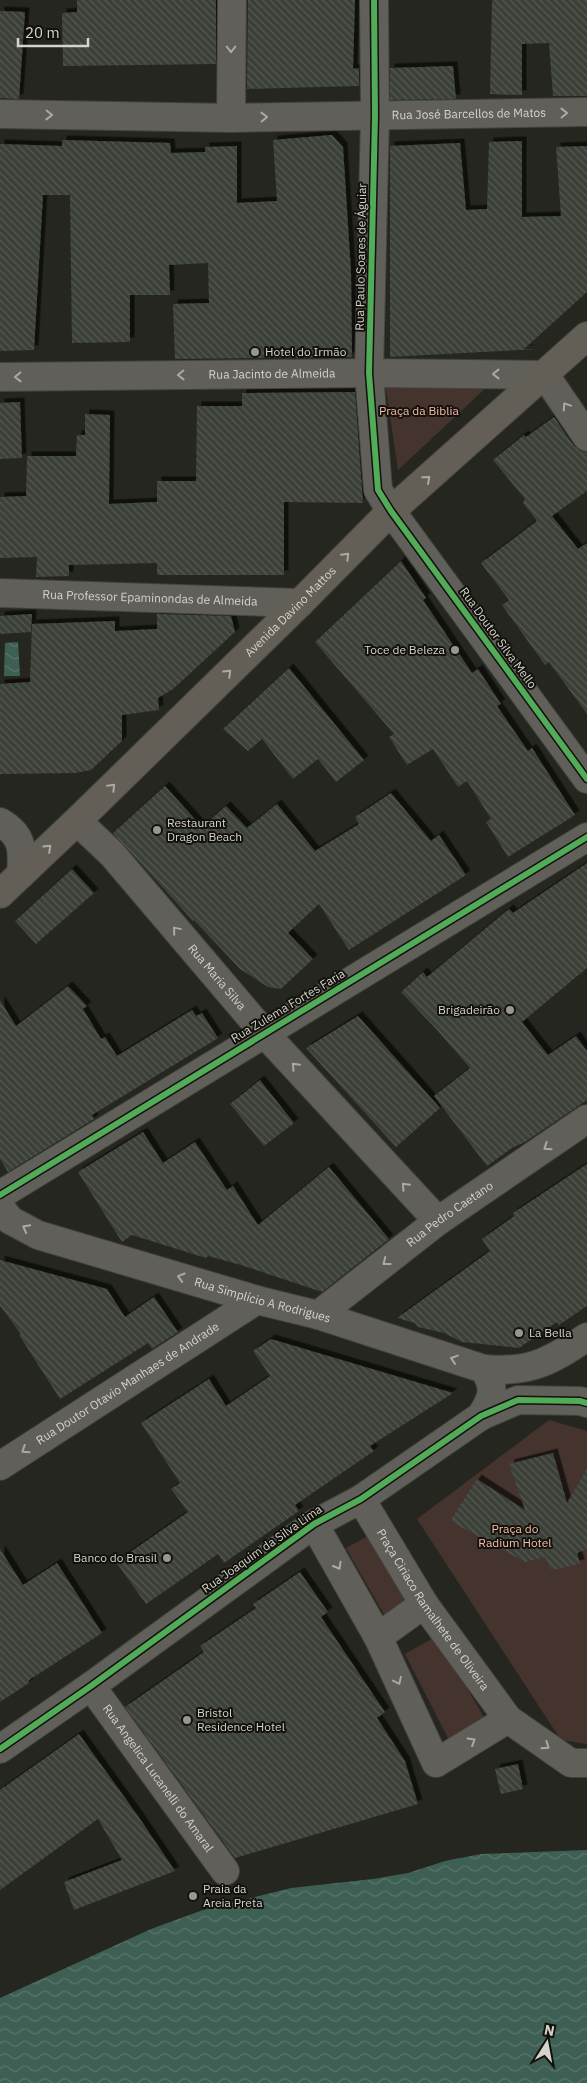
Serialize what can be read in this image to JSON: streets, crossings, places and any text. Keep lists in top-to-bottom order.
{
  "streets": {
    "main road": ["Avenida Davino Mattos"],
    "street": [
      "Rua José Barcellos de Matos",
      "Rua Paulo Soares de Águiar",
      "Rua Jacinto de Almeida",
      "Rua Professor Epaminondas de Almeida",
      "Rua Doutor Silva Mello",
      "Rua Maria Silva",
      "Rua Zulema Fortes Faria",
      "Rua Pedro Caetano",
      "Rua Simplício A Rodrigues",
      "Rua Doutor Otavio Manhaes de Andrade",
      "Rua Joaquim da Silva Lima",
      "Praça Ciriaco Ramalhete de Oliveira",
      "Rua Angelica Lucanelli do Amaral"
    ]
  },
  "crossings": [
    ["Rua José Barcellos de Matos", "Rua Paulo Soares de Águiar"],
    ["Rua Paulo Soares de Águiar", "Rua Jacinto de Almeida"],
    ["Rua Paulo Soares de Águiar", "Avenida Davino Mattos"],
    ["Rua Paulo Soares de Águiar", "Rua Doutor Silva Mello"],
    ["Rua Jacinto de Almeida", "Avenida Davino Mattos"],
    ["Rua Professor Epaminondas de Almeida", "Avenida Davino Mattos"],
    ["Avenida Davino Mattos", "Rua Doutor Silva Mello"],
    ["Avenida Davino Mattos", "Rua Maria Silva"],
    ["Rua Maria Silva", "Rua Zulema Fortes Faria"],
    ["Rua Maria Silva", "Rua Pedro Caetano"],
    ["Rua Pedro Caetano", "Rua Simplício A Rodrigues"],
    ["Rua Simplício A Rodrigues", "Rua Doutor Otavio Manhaes de Andrade"],
    ["Rua Joaquim da Silva Lima", "Praça Ciriaco Ramalhete de Oliveira"],
    ["Rua Joaquim da Silva Lima", "Rua Angelica Lucanelli do Amaral"]
  ],
  "one_way": [
    "Rua José Barcellos de Matos",
    "Rua Jacinto de Almeida",
    "Avenida Davino Mattos",
    "Rua Maria Silva",
    "Rua Pedro Caetano",
    "Rua Simplício A Rodrigues",
    "Rua Doutor Otavio Manhaes de Andrade"
  ],
  "parks": ["Praça da Biblia", "Praça do Radium Hotel"],
  "places": [
    "Hotel do Irmão",
    "Toce de Beleza",
    "Restaurant Dragon Beach",
    "Brigadeirão",
    "La Bella",
    "Banco do Brasil",
    "Bristol Residence Hotel",
    "Praia da Areia Preta"
  ],
  "scale_bar": "20 m",
  "north": "top"
}
